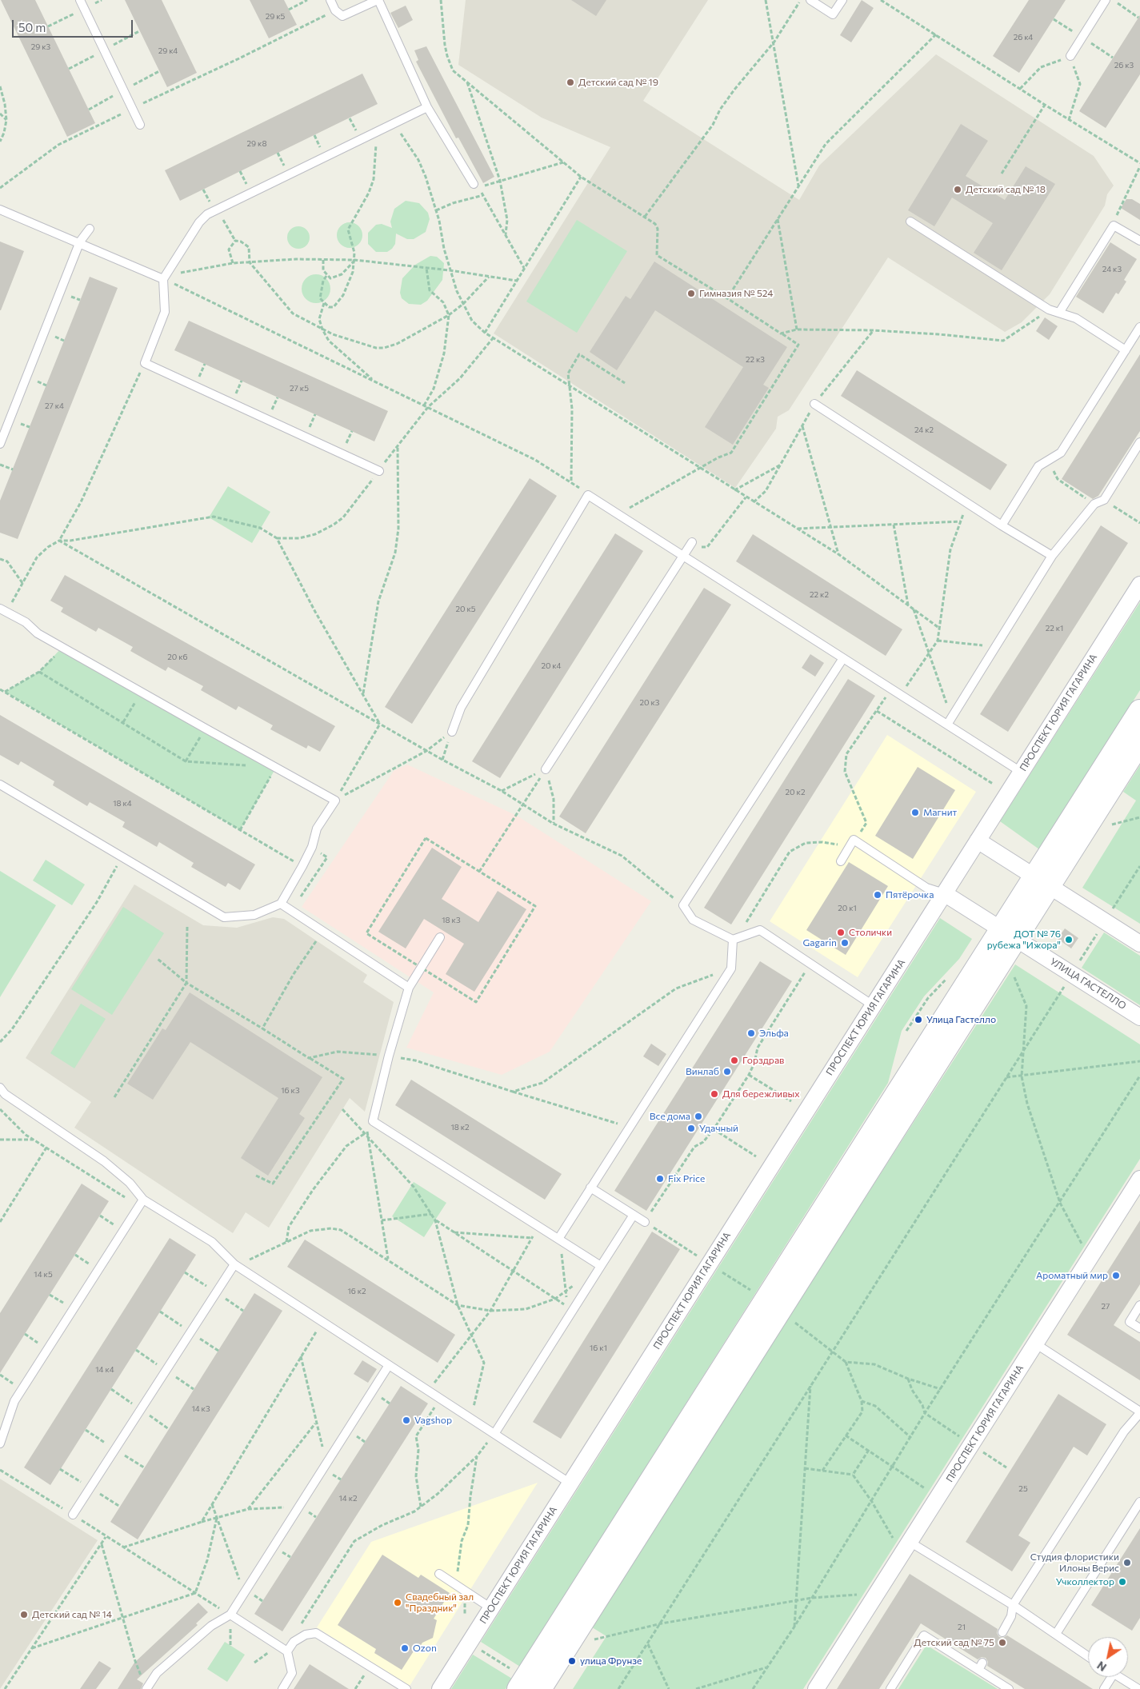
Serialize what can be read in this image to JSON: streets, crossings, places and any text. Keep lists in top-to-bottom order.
{
  "streets": {
    "street": ["ПРОСПЕКТ ЮРИЯ ГАГАРИНА", "УЛИЦА ГАСТЕЛЛО"]
  },
  "places": [
    "Детский сад № 19",
    "Детский сад № 18",
    "Гимназия № 524",
    "Магнит",
    "Пятёрочка",
    "Столички",
    "ДОТ № 76 рубежа \"Ижора\"",
    "Gagarin",
    "Улица Гастелло",
    "Эльфа",
    "Горздрав",
    "Винлаб",
    "Для бережливых",
    "Все дома",
    "Удачный",
    "Fix Price",
    "Ароматный мир",
    "Vagshop",
    "Студия флористики Илоны Верис",
    "Учколлектор",
    "Свадебный зал \"Праздник\"",
    "Детский сад № 14",
    "Детский сад № 75",
    "Ozon",
    "улица Фрунзе"
  ],
  "house_numbers": [
    "29 к5",
    "26 к4",
    "29 к3",
    "29 к4",
    "26 к3",
    "29 к8",
    "24 к3",
    "22 к3",
    "27 к5",
    "27 к4",
    "24 к2",
    "22 к2",
    "20 к5",
    "22 к1",
    "20 к6",
    "20 к4",
    "20 к3",
    "20 к2",
    "18 к4",
    "20 к1",
    "18 к3",
    "16 к3",
    "18 к2",
    "14 к5",
    "16 к2",
    "27",
    "16 к1",
    "14 к4",
    "14 к3",
    "25",
    "14 к2",
    "21"
  ],
  "scale_bar": "50 m",
  "north": "bottom left"
}
